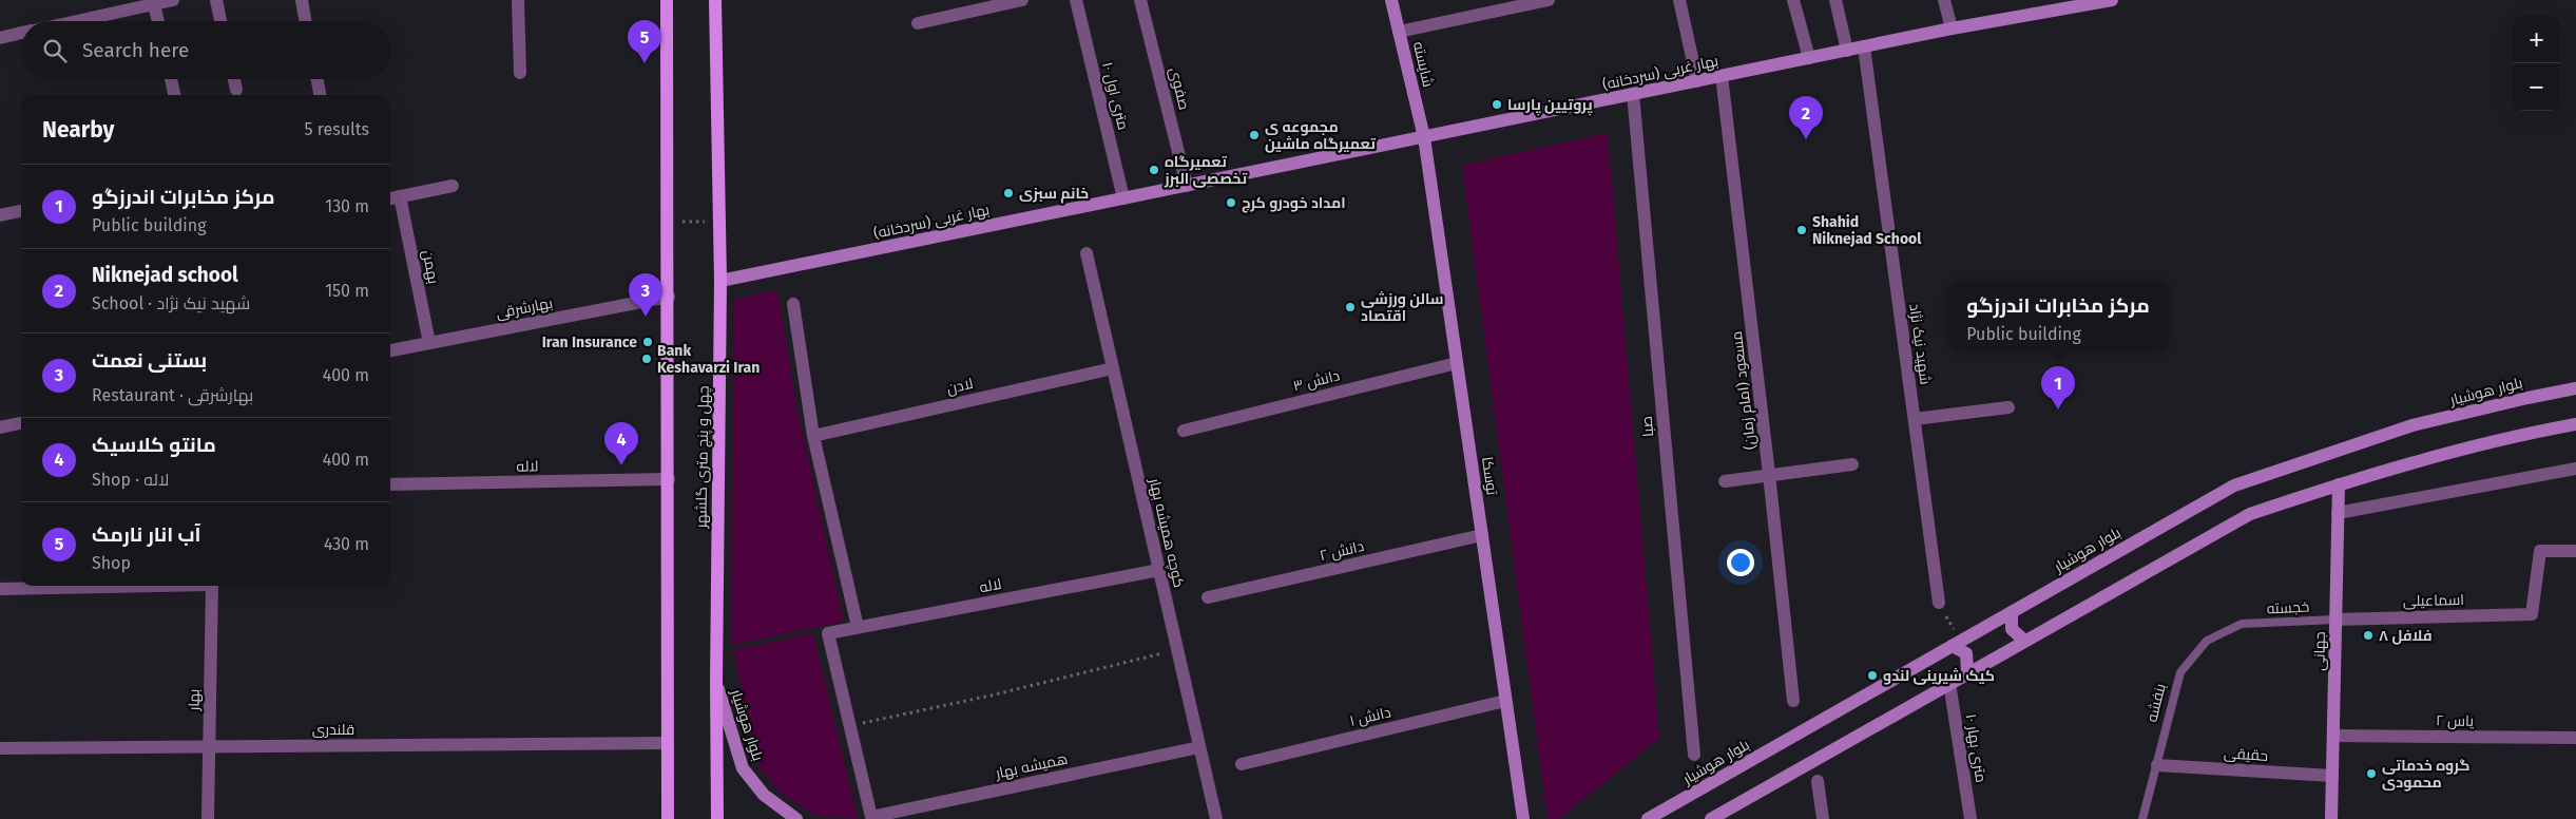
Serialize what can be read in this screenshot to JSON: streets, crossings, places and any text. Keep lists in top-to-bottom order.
{
  "streets": {
    "main road": ["چهل و پنج متری گلشهر"],
    "street": [
      "شایسته",
      "بهار غربی (سردخانه)",
      "صفوی",
      "۱۰ متری اول",
      "بهمن",
      "بهارشرقی",
      "شهید نیک نژاد",
      "دانش ۳",
      "لادن",
      "مسعود (امام زمان)",
      "بلوار هوشیار",
      "صبا",
      "لاله",
      "توسکا",
      "کوچه همیشه بهار",
      "دانش ۲",
      "اسماعیلی",
      "جهانی",
      "بهار",
      "دانش ۱",
      "یاس ۲",
      "قلندری",
      "۱۰ متری بهار",
      "حقیقی",
      "همیشه بهار"
    ],
    "lane": ["خجسته", "بنفشه"]
  },
  "crossings": [
    ["شایسته", "بهار غربی (سردخانه)"],
    ["شایسته", "توسکا"],
    ["بهار غربی (سردخانه)", "صفوی"],
    ["بهار غربی (سردخانه)", "۱۰ متری اول"],
    ["بهار غربی (سردخانه)", "شهید نیک نژاد"],
    ["بهار غربی (سردخانه)", "مسعود (امام زمان)"],
    ["بهار غربی (سردخانه)", "صبا"],
    ["بهار غربی (سردخانه)", "چهل و پنج متری گلشهر"],
    ["بهار غربی (سردخانه)", "توسکا"],
    ["بهمن", "بهارشرقی"],
    ["دانش ۳", "توسکا"],
    ["لادن", "کوچه همیشه بهار"],
    ["بلوار هوشیار", "چهل و پنج متری گلشهر"],
    ["لاله", "کوچه همیشه بهار"],
    ["لاله", "همیشه بهار"],
    ["توسکا", "دانش ۲"],
    ["توسکا", "دانش ۱"],
    ["کوچه همیشه بهار", "همیشه بهار"],
    ["اسماعیلی", "خجسته"],
    ["اسماعیلی", "جهانی"],
    ["خجسته", "جهانی"],
    ["خجسته", "بنفشه"],
    ["جهانی", "یاس ۲"],
    ["جهانی", "حقیقی"],
    ["بهار", "قلندری"],
    ["بنفشه", "حقیقی"]
  ],
  "places": [
    "پروتیین پارسا",
    "مجموعه ی تعمیرگاه ماشین",
    "تعمیرگاه تخصصی البرز",
    "خانم سبزی",
    "امداد خودرو کرج",
    "Shahid Niknejad School",
    "سالن ورزشی اقتصاد",
    "Iran Insurance",
    "Bank Keshavarzi Iran",
    "فلافل ۸",
    "کیک شیرینی لندو",
    "گروه خدماتی محمودی"
  ],
  "page": {
    "map_buttons": ["+", "−"],
    "pins": [
      "5",
      "2",
      "3",
      "1",
      "4"
    ],
    "search": "Search here",
    "heading": ["Nearby", "5 results"],
    "list": [
      {
        "mark": "1",
        "name": "مرکز مخابرات اندرزگو",
        "note": "Public building",
        "value": "130 m"
      },
      {
        "mark": "2",
        "name": "Niknejad school",
        "note": "School · شهید نیک نژاد",
        "value": "150 m"
      },
      {
        "mark": "3",
        "name": "بستنی نعمت",
        "note": "Restaurant · بهارشرقی",
        "value": "400 m"
      },
      {
        "mark": "4",
        "name": "مانتو کلاسیک",
        "note": "Shop · لاله",
        "value": "400 m"
      },
      {
        "mark": "5",
        "name": "آب انار نارمک",
        "note": "Shop",
        "value": "430 m"
      }
    ],
    "popup": ["مرکز مخابرات اندرزگو", "Public building"]
  }
}
